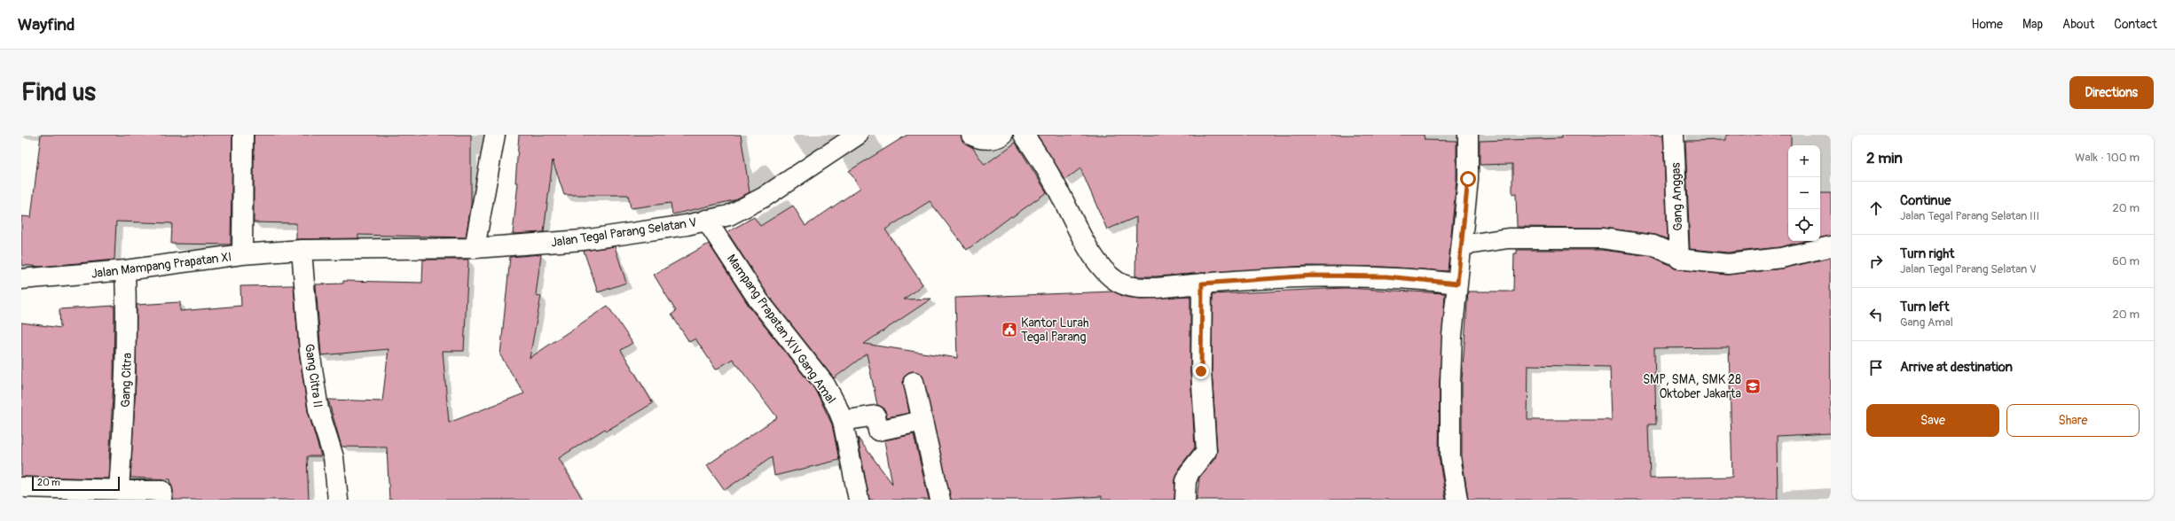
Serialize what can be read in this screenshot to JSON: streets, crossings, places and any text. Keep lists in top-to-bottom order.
{
  "streets": {
    "street": [
      "Gang Anggas",
      "Jalan Tegal Parang Selatan V",
      "Jalan Mampang Prapatan XI",
      "Mampang Prapatan XIV Gang Amal",
      "Gang Citra II",
      "Gang Citra"
    ]
  },
  "crossings": [
    ["Jalan Tegal Parang Selatan V", "Jalan Mampang Prapatan XI"],
    ["Jalan Tegal Parang Selatan V", "Mampang Prapatan XIV Gang Amal"],
    ["Jalan Tegal Parang Selatan V", "Gang Citra II"],
    ["Jalan Mampang Prapatan XI", "Gang Citra II"],
    ["Jalan Mampang Prapatan XI", "Gang Citra"]
  ],
  "places": {
    "public building": ["Kantor Lurah Tegal Parang"],
    "school or university": ["SMP, SMA, SMK 28 Oktober Jakarta"]
  },
  "scale_bar": "20 m",
  "page": {
    "header": "Wayfind",
    "nav": [
      "Home",
      "Map",
      "About",
      "Contact"
    ],
    "buttons": [
      "Directions",
      ["Save", "Share"]
    ],
    "title": "Find us",
    "heading": ["2 min", "Walk · 100 m"],
    "map_buttons": ["+", "−"],
    "list": [
      ["Continue", "Jalan Tegal Parang Selatan III", "20 m"],
      ["Turn right", "Jalan Tegal Parang Selatan V", "60 m"],
      ["Turn left", "Gang Amal", "20 m"],
      "Arrive at destination"
    ],
    "scale": "20 m"
  }
}
